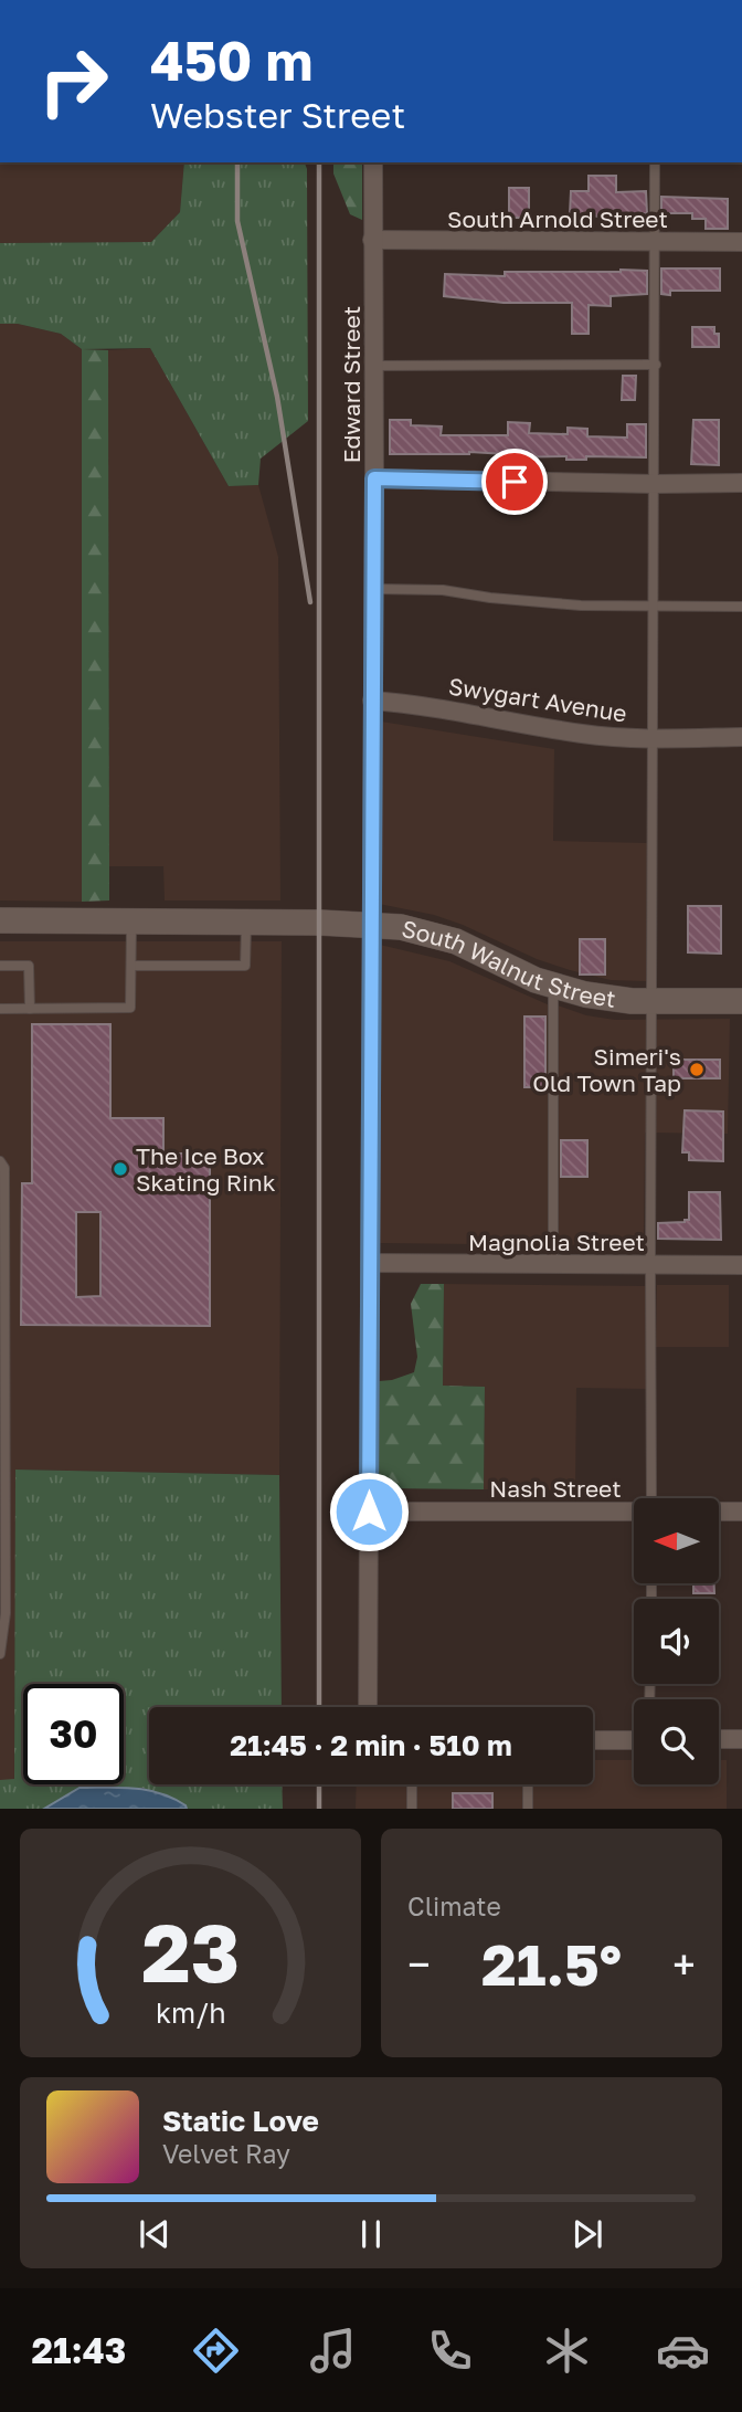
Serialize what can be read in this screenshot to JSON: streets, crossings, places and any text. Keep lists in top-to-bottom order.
{
  "streets": {
    "street": [
      "South Arnold Street",
      "Edward Street",
      "Swygart Avenue",
      "South Walnut Street",
      "Magnolia Street",
      "Nash Street"
    ]
  },
  "crossings": [
    ["South Arnold Street", "Edward Street"],
    ["Edward Street", "Swygart Avenue"],
    ["Edward Street", "South Walnut Street"],
    ["Edward Street", "Magnolia Street"],
    ["Edward Street", "Nash Street"]
  ],
  "places": ["Simeri's Old Town Tap", "The Ice Box Skating Rink"],
  "north": "left",
  "page": {
    "turn": ["450 m", "Webster Street"],
    "limit": "30",
    "trip": "21:45 · 2 min · 510 m",
    "tile": "Climate",
    "heat": ["−", "21.5°", "+"],
    "song": ["Static Love", "Velvet Ray"],
    "tabs": "21:43",
    "gauge": ["23", "km/h"]
  }
}
